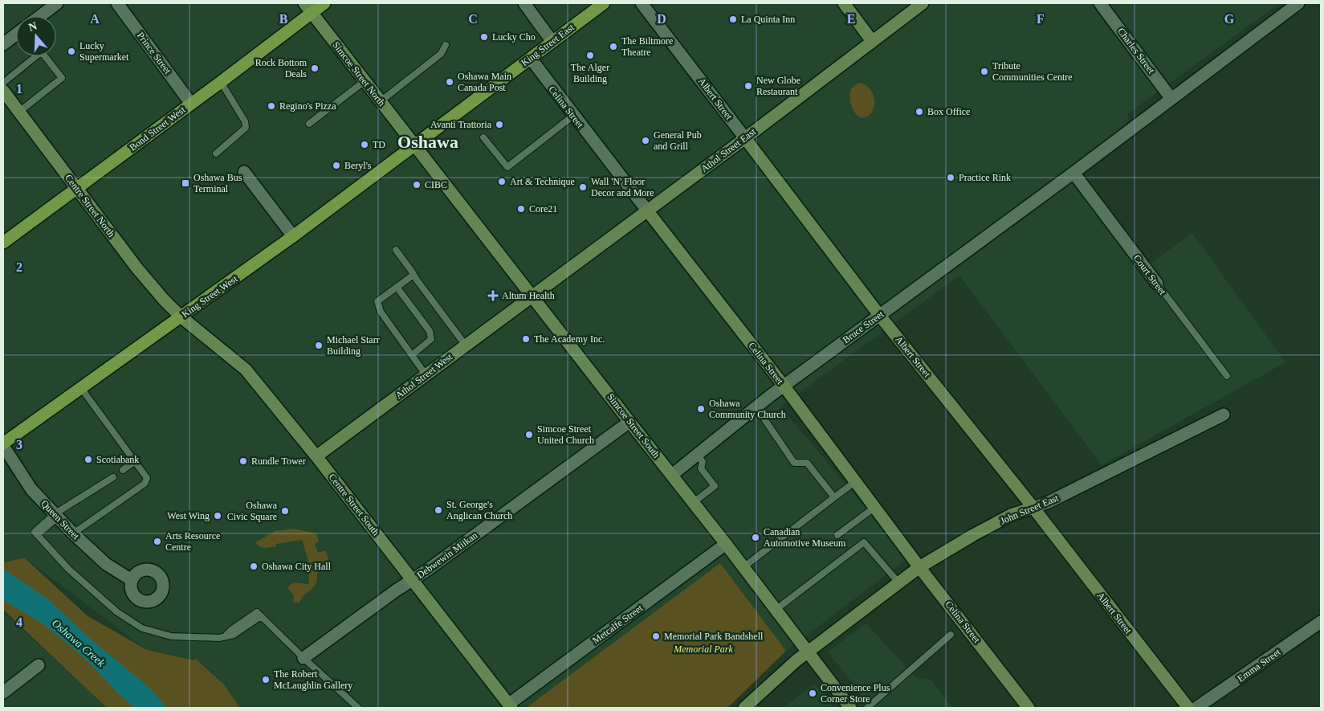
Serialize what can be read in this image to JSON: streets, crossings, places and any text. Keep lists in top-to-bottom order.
{
  "streets": {
    "main road": [
      "King Street East",
      "Simcoe Street North",
      "Albert Street",
      "Celina Street",
      "Bond Street West",
      "Athol Street East",
      "Centre Street North",
      "King Street West",
      "Athol Street West",
      "Simcoe Street South",
      "Centre Street South",
      "John Street East"
    ],
    "street": [
      "Charles Street",
      "Prince Street",
      "Court Street",
      "Bruce Street",
      "Queen Street",
      "Debwewin Miikan",
      "Metcalfe Street",
      "Emma Street"
    ]
  },
  "crossings": [
    ["King Street East", "Simcoe Street North"],
    ["King Street East", "Celina Street"],
    ["King Street East", "King Street West"],
    ["King Street East", "Simcoe Street South"],
    ["Charles Street", "Bruce Street"],
    ["Prince Street", "Bond Street West"],
    ["Simcoe Street North", "Bond Street West"],
    ["Simcoe Street North", "King Street West"],
    ["Simcoe Street North", "Simcoe Street South"],
    ["Albert Street", "Athol Street East"],
    ["Albert Street", "Bruce Street"],
    ["Albert Street", "John Street East"],
    ["Celina Street", "Athol Street East"],
    ["Celina Street", "Bruce Street"],
    ["Celina Street", "John Street East"],
    ["Bond Street West", "Centre Street North"],
    ["Athol Street East", "Athol Street West"],
    ["Athol Street East", "Simcoe Street South"],
    ["Centre Street North", "King Street West"],
    ["Centre Street North", "Centre Street South"],
    ["Court Street", "Bruce Street"],
    ["King Street West", "Simcoe Street South"],
    ["King Street West", "Centre Street South"],
    ["King Street West", "Queen Street"],
    ["Bruce Street", "Simcoe Street South"],
    ["Athol Street West", "Simcoe Street South"],
    ["Athol Street West", "Centre Street South"],
    ["Simcoe Street South", "John Street East"],
    ["Simcoe Street South", "Debwewin Miikan"],
    ["Simcoe Street South", "Metcalfe Street"],
    ["Centre Street South", "Debwewin Miikan"],
    ["Centre Street South", "Metcalfe Street"]
  ],
  "districts": ["Oshawa"],
  "water": ["Oshawa Creek"],
  "parks": ["Memorial Park"],
  "places": {
    "other": [
      "La Quinta Inn",
      "Lucky Cho",
      "The Biltmore Theatre",
      "Lucky Supermarket",
      "The Alger Building",
      "Rock Bottom Deals",
      "Tribute Communities Centre",
      "Oshawa Main Canada Post",
      "New Globe Restaurant",
      "Regino's Pizza",
      "Box Office",
      "Avanti Trattoria",
      "General Pub and Grill",
      "TD",
      "Beryl's",
      "Practice Rink",
      "Art & Technique",
      "CIBC",
      "Wall 'N' Floor Decor and More",
      "Core21",
      "The Academy Inc.",
      "Michael Starr Building",
      "Oshawa Community Church",
      "Simcoe Street United Church",
      "Scotiabank",
      "Rundle Tower",
      "St. George's Anglican Church",
      "Oshawa Civic Square",
      "West Wing",
      "Canadian Automotive Museum",
      "Arts Resource Centre",
      "Oshawa City Hall",
      "Memorial Park Bandshell",
      "The Robert McLaughlin Gallery",
      "Convenience Plus Corner Store"
    ],
    "transit": ["Oshawa Bus Terminal"],
    "health": ["Altum Health"]
  },
  "north": "top",
  "grid": {
    "columns": [
      "A",
      "B",
      "C",
      "D",
      "E",
      "F",
      "G"
    ],
    "rows": [
      "1",
      "2",
      "3",
      "4"
    ]
  }
}
